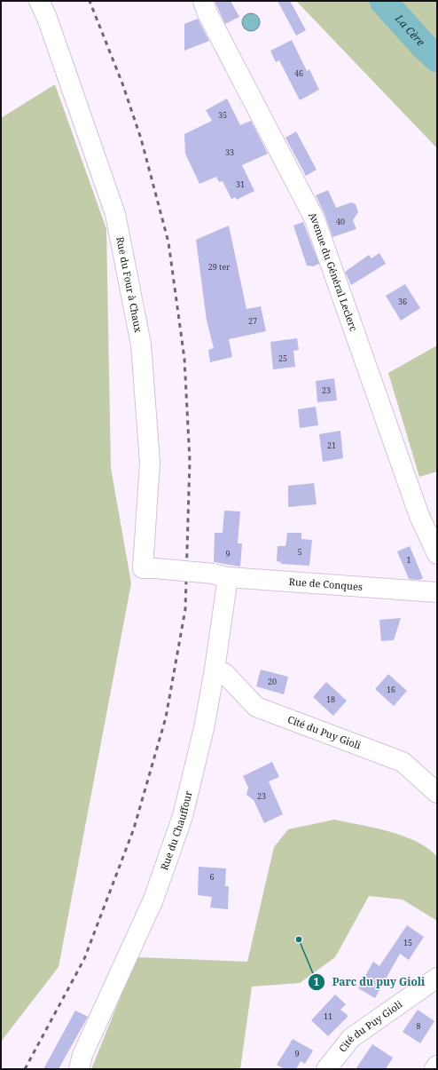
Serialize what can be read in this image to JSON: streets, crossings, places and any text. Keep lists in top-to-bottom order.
{
  "streets": {
    "street": [
      "Avenue du Général Leclerc",
      "Rue du Four à Chaux",
      "Rue de Conques",
      "Cité du Puy Gioli",
      "Rue du Chauffour"
    ]
  },
  "crossings": [
    ["Rue du Four à Chaux", "Rue de Conques"],
    ["Rue de Conques", "Rue du Chauffour"],
    ["Cité du Puy Gioli", "Rue du Chauffour"]
  ],
  "water": ["La Cère"],
  "places": ["Parc du puy Gioli"],
  "house_numbers": [
    "46",
    "35",
    "33",
    "31",
    "40",
    "29 ter",
    "36",
    "27",
    "25",
    "23",
    "21",
    "5",
    "9",
    "1",
    "20",
    "16",
    "18",
    "23",
    "6",
    "15",
    "11",
    "8",
    "9"
  ]
}
